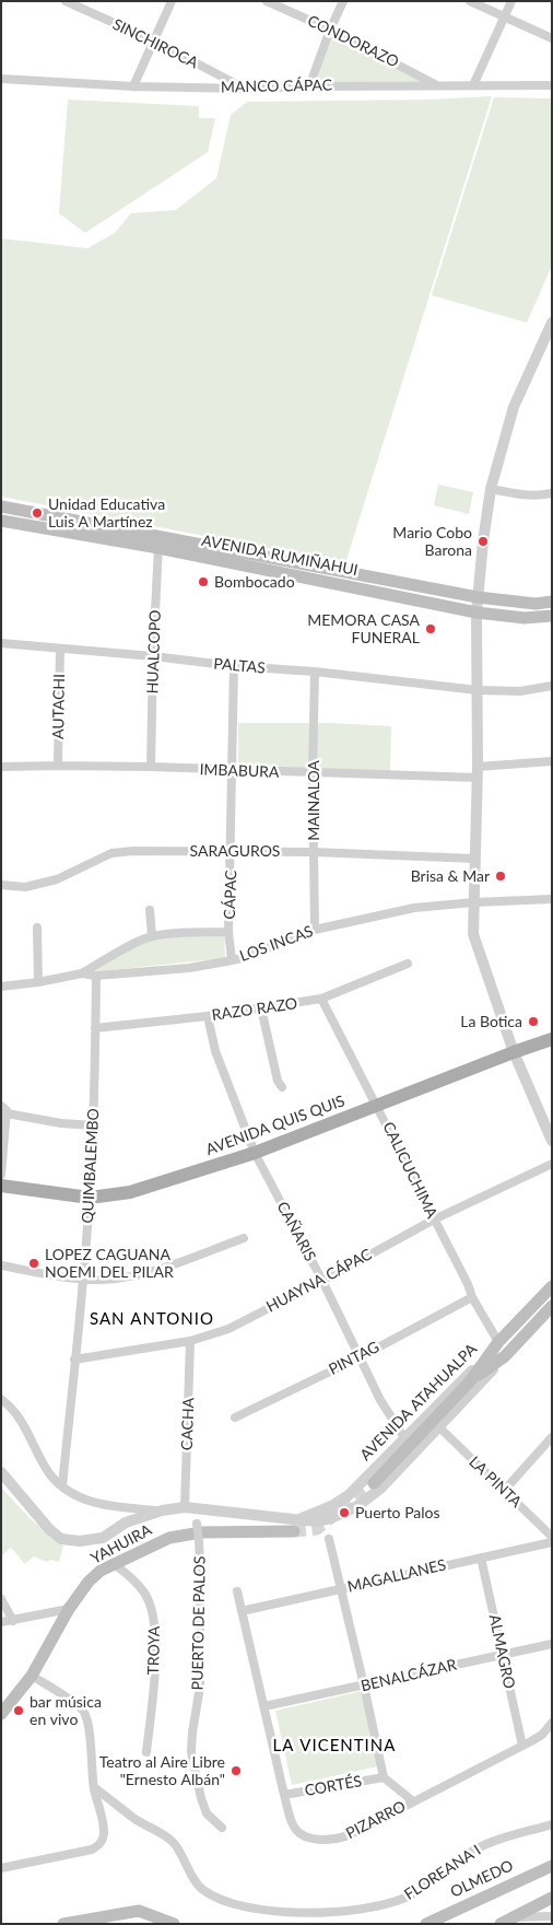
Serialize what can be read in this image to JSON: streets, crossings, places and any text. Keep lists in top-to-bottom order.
{
  "streets": {
    "main road": [
      "AVENIDA RUMIÑAHUI",
      "AVENIDA QUIS QUIS",
      "AVENIDA ATAHUALPA",
      "YAHUIRA",
      "OLMEDO"
    ],
    "street": [
      "CONDORAZO",
      "SINCHIROCA",
      "MANCO CÁPAC",
      "HUALCOPO",
      "PALTAS",
      "AUTACHI",
      "IMBABURA",
      "MAINALOA",
      "SARAGUROS",
      "CÁPAC",
      "LOS INCAS",
      "RAZO RAZO",
      "QUIMBALEMBO",
      "CALICUCHIMA",
      "CAÑARIS",
      "HUAYNA CÁPAC",
      "PINTAG",
      "CACHA",
      "LA PINTA",
      "MAGALLANES",
      "PUERTO DE PALOS",
      "TROYA",
      "ALMAGRO",
      "BENALCÁZAR",
      "CORTÉS",
      "PIZARRO",
      "FLOREANA I"
    ]
  },
  "crossings": [
    ["CONDORAZO", "MANCO CÁPAC"],
    ["SINCHIROCA", "MANCO CÁPAC"],
    ["AVENIDA RUMIÑAHUI", "HUALCOPO"],
    ["HUALCOPO", "PALTAS"],
    ["HUALCOPO", "IMBABURA"],
    ["PALTAS", "AUTACHI"],
    ["PALTAS", "MAINALOA"],
    ["PALTAS", "CÁPAC"],
    ["AUTACHI", "IMBABURA"],
    ["IMBABURA", "MAINALOA"],
    ["IMBABURA", "CÁPAC"],
    ["MAINALOA", "SARAGUROS"],
    ["MAINALOA", "LOS INCAS"],
    ["SARAGUROS", "CÁPAC"],
    ["CÁPAC", "LOS INCAS"],
    ["LOS INCAS", "QUIMBALEMBO"],
    ["RAZO RAZO", "QUIMBALEMBO"],
    ["RAZO RAZO", "CALICUCHIMA"],
    ["RAZO RAZO", "CAÑARIS"],
    ["AVENIDA QUIS QUIS", "QUIMBALEMBO"],
    ["AVENIDA QUIS QUIS", "CALICUCHIMA"],
    ["AVENIDA QUIS QUIS", "CAÑARIS"],
    ["QUIMBALEMBO", "HUAYNA CÁPAC"],
    ["CALICUCHIMA", "HUAYNA CÁPAC"],
    ["CALICUCHIMA", "PINTAG"],
    ["CALICUCHIMA", "AVENIDA ATAHUALPA"],
    ["CAÑARIS", "HUAYNA CÁPAC"],
    ["CAÑARIS", "PINTAG"],
    ["CAÑARIS", "AVENIDA ATAHUALPA"],
    ["HUAYNA CÁPAC", "CACHA"],
    ["AVENIDA ATAHUALPA", "CACHA"],
    ["AVENIDA ATAHUALPA", "LA PINTA"],
    ["AVENIDA ATAHUALPA", "YAHUIRA"],
    ["AVENIDA ATAHUALPA", "PUERTO DE PALOS"],
    ["YAHUIRA", "TROYA"],
    ["MAGALLANES", "ALMAGRO"],
    ["MAGALLANES", "PIZARRO"],
    ["ALMAGRO", "BENALCÁZAR"],
    ["ALMAGRO", "PIZARRO"],
    ["BENALCÁZAR", "PIZARRO"],
    ["CORTÉS", "PIZARRO"]
  ],
  "districts": ["SAN ANTONIO", "LA VICENTINA"],
  "places": [
    "Unidad Educativa Luis A Martínez",
    "Mario Cobo Barona",
    "Bombocado",
    "MEMORA CASA FUNERAL",
    "Brisa & Mar",
    "La Botica",
    "LOPEZ CAGUANA NOEMI DEL PILAR",
    "Puerto Palos",
    "bar música en vivo",
    "Teatro al Aire Libre \"Ernesto Albán\""
  ]
}
